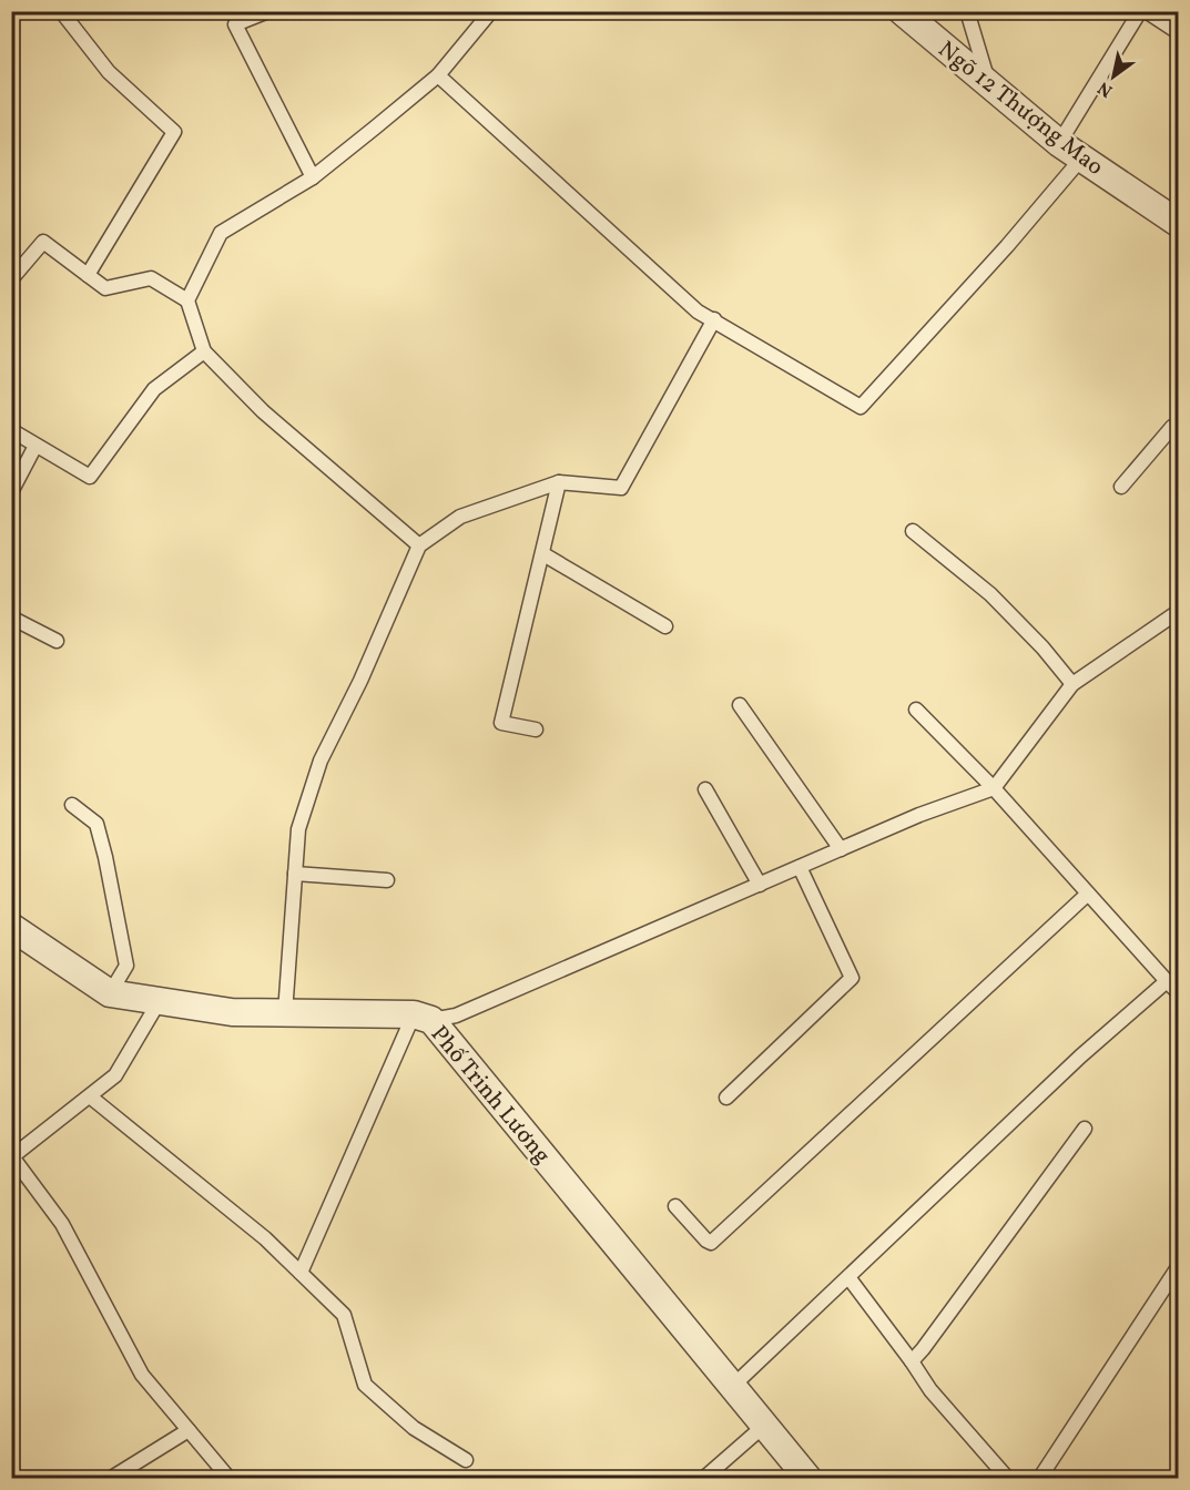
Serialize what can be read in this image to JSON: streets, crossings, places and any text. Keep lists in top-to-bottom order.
{
  "streets": {
    "street": ["Ngõ 12 Thượng Mao", "Phố Trinh Lương"]
  },
  "north": "bottom left"
}
